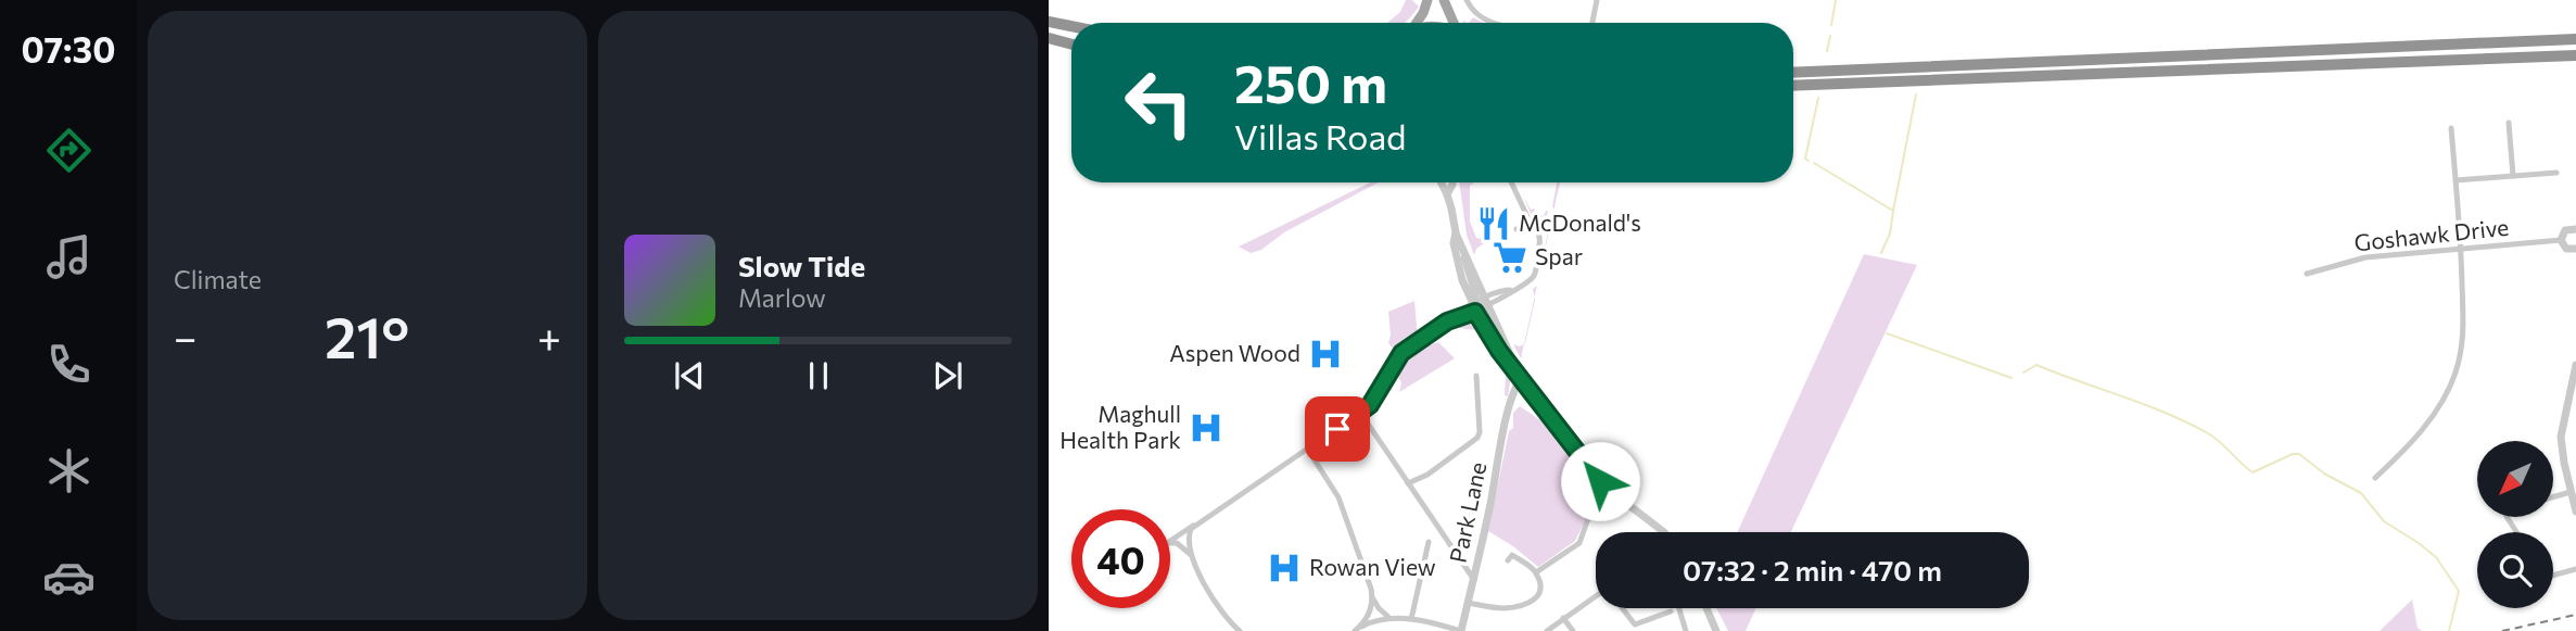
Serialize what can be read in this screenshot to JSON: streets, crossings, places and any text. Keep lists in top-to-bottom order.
{
  "streets": {
    "street": ["Goshawk Drive", "Park Lane"]
  },
  "places": {
    "restaurant": ["McDonald's"],
    "supermarket": ["Spar"],
    "hospital": ["Aspen Wood", "Maghull Health Park", "Rowan View"]
  },
  "north": "bottom left",
  "page": {
    "tabs": "07:30",
    "tile": "Climate",
    "turn": ["250 m", "Villas Road"],
    "song": ["Slow Tide", "Marlow"],
    "heat": ["−", "21°", "+"],
    "limit": "40",
    "trip": "07:32 · 2 min · 470 m"
  }
}
